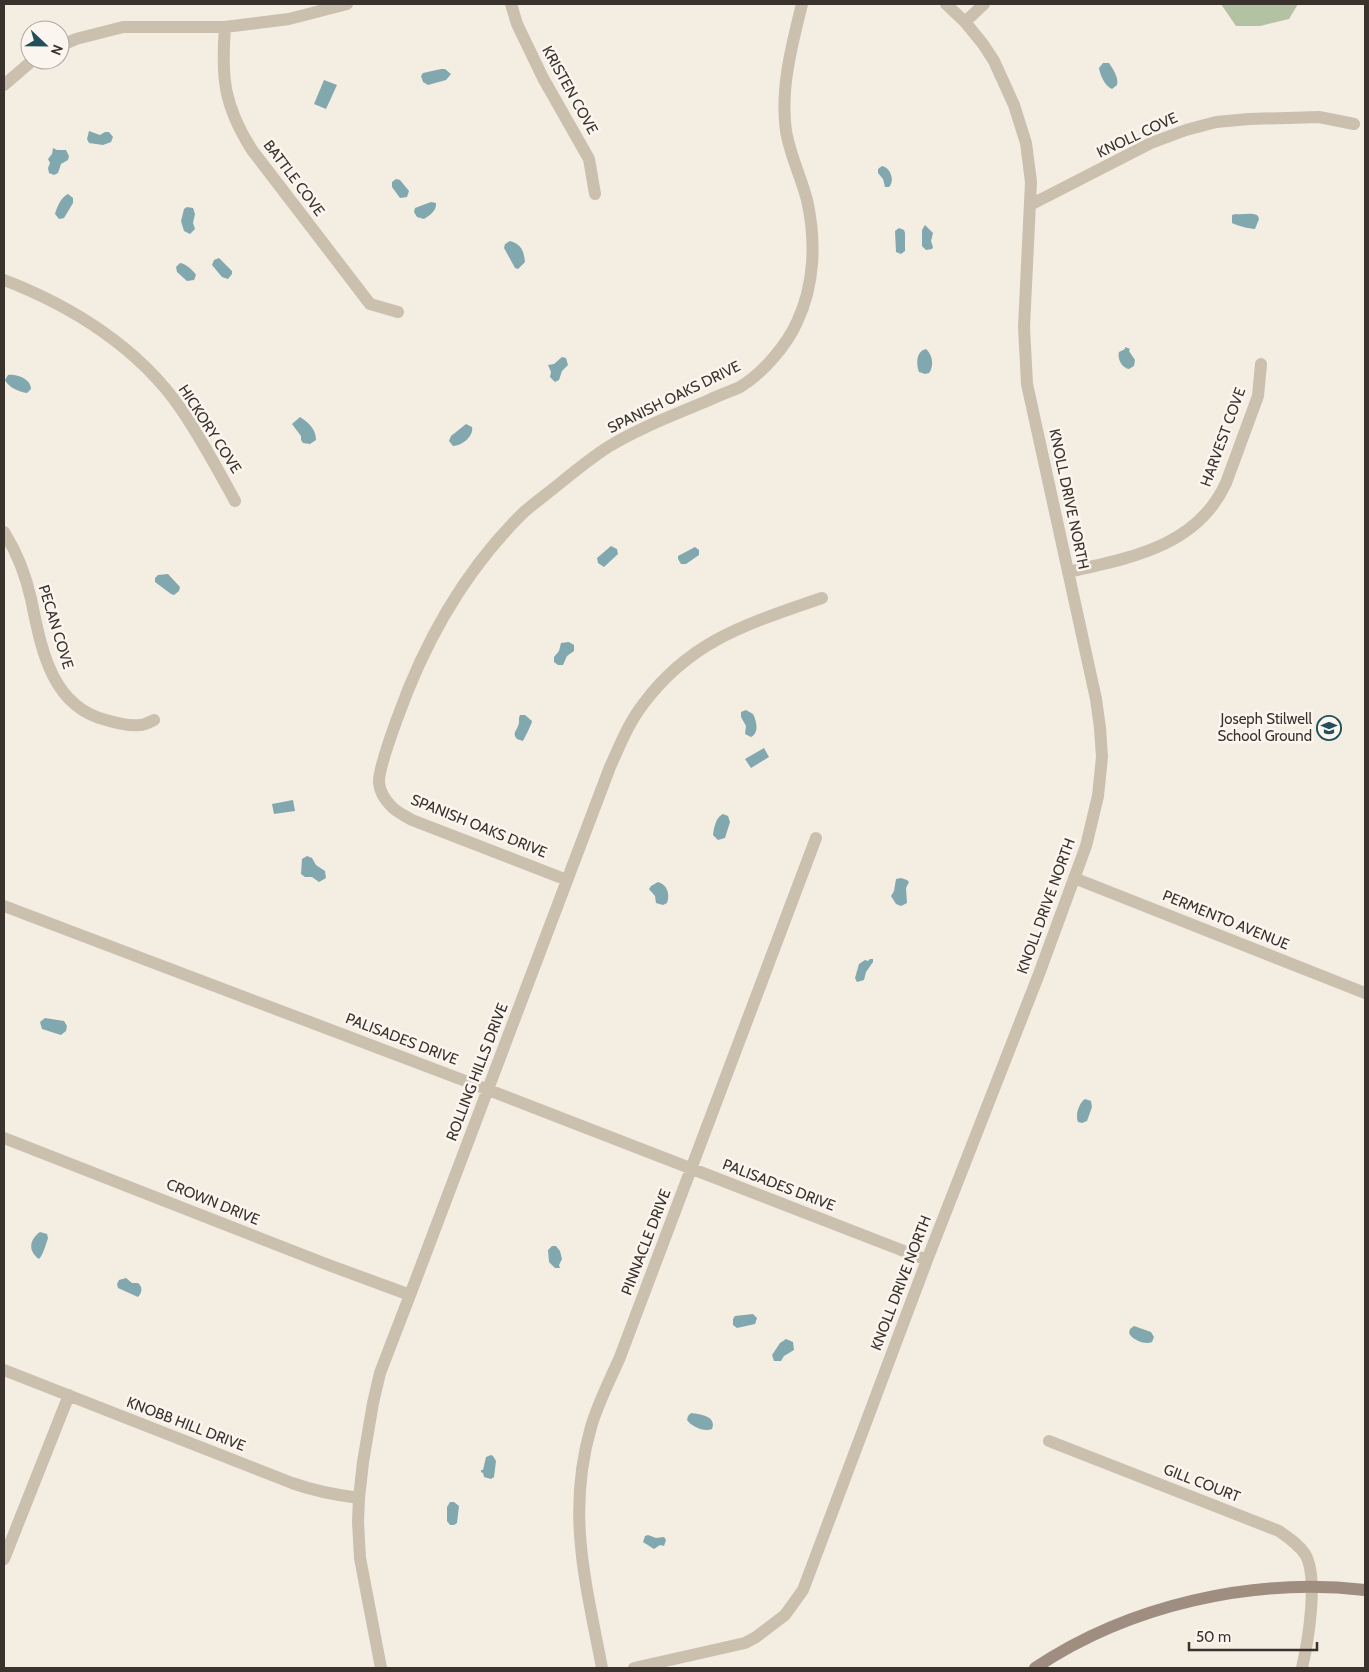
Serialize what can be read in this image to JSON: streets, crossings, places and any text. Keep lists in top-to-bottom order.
{
  "streets": {
    "street": [
      "KRISTEN COVE",
      "KNOLL COVE",
      "BATTLE COVE",
      "SPANISH OAKS DRIVE",
      "HICKORY COVE",
      "HARVEST COVE",
      "KNOLL DRIVE NORTH",
      "PECAN COVE",
      "PERMENTO AVENUE",
      "PALISADES DRIVE",
      "ROLLING HILLS DRIVE",
      "CROWN DRIVE",
      "PINNACLE DRIVE",
      "KNOBB HILL DRIVE",
      "GILL COURT"
    ]
  },
  "crossings": [
    ["KNOLL COVE", "KNOLL DRIVE NORTH"],
    ["SPANISH OAKS DRIVE", "ROLLING HILLS DRIVE"],
    ["HARVEST COVE", "KNOLL DRIVE NORTH"],
    ["KNOLL DRIVE NORTH", "PERMENTO AVENUE"],
    ["KNOLL DRIVE NORTH", "PALISADES DRIVE"],
    ["PALISADES DRIVE", "ROLLING HILLS DRIVE"],
    ["PALISADES DRIVE", "PINNACLE DRIVE"],
    ["ROLLING HILLS DRIVE", "CROWN DRIVE"],
    ["ROLLING HILLS DRIVE", "KNOBB HILL DRIVE"]
  ],
  "places": {
    "school or university": ["Joseph Stilwell School Ground"]
  },
  "scale_bar": "50 m",
  "north": "right"
}
